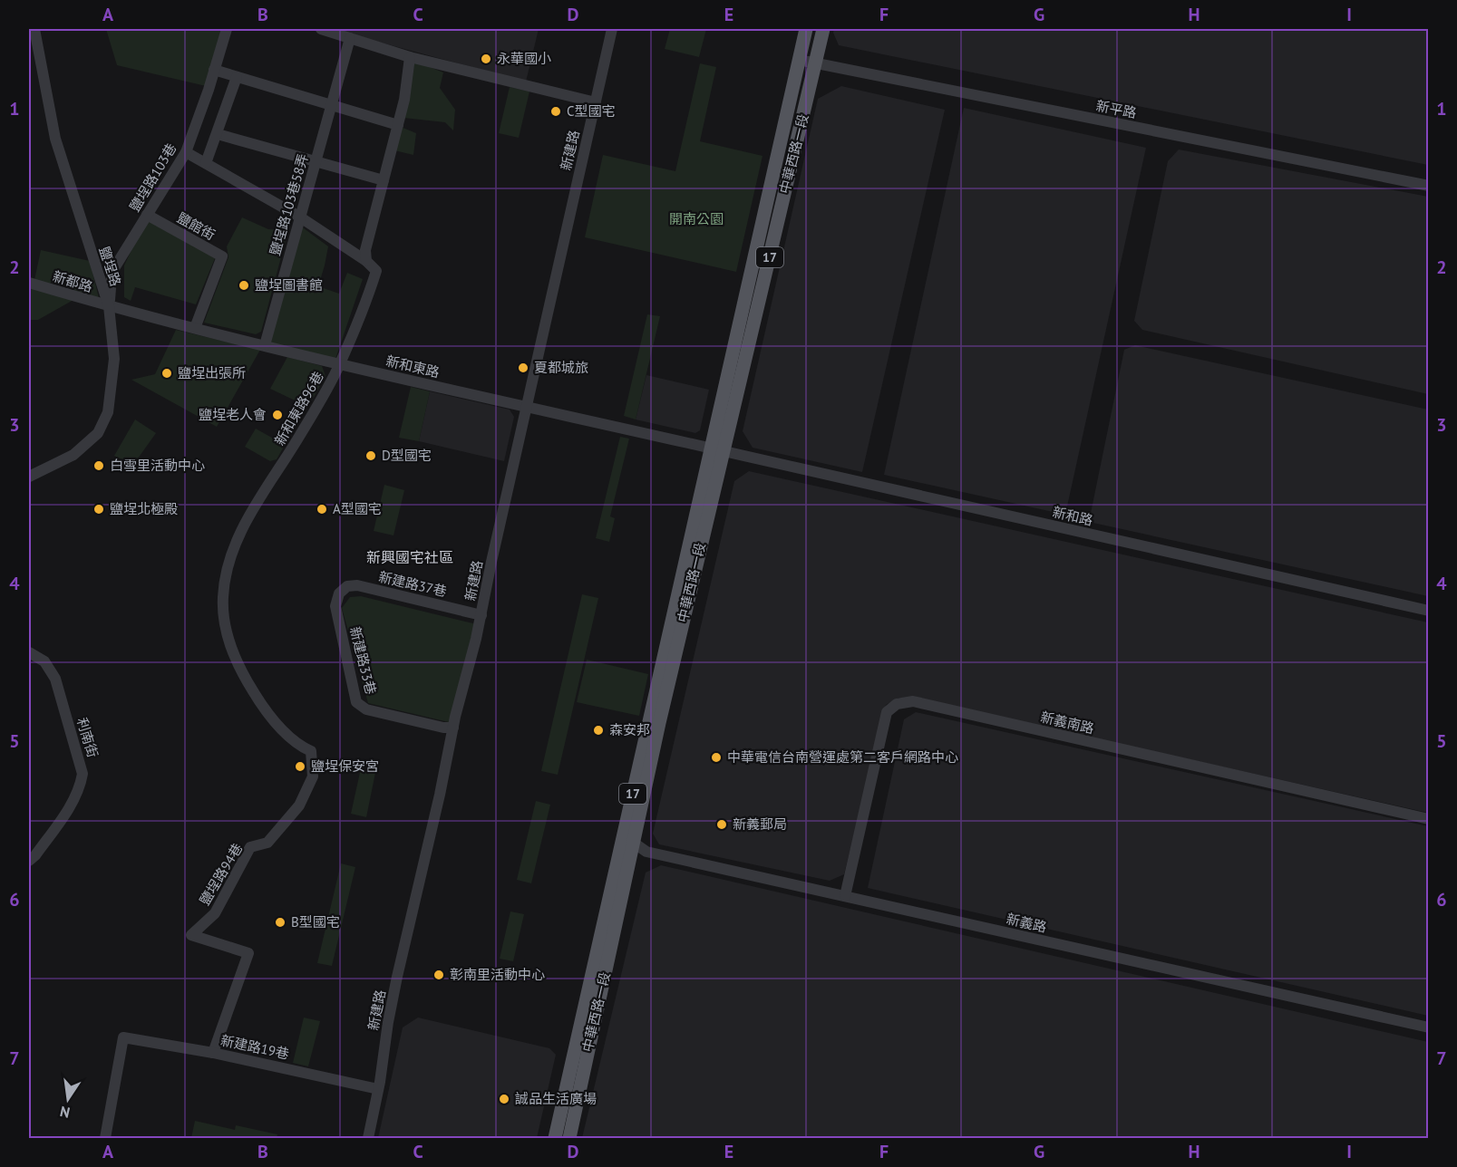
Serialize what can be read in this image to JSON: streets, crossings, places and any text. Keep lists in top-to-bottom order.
{
  "streets": {
    "main road": ["中華西路一段", "17"],
    "street": [
      "新平路",
      "新建路",
      "鹽埕路103巷",
      "鹽埕路103巷58弄",
      "鹽館街",
      "鹽埕路",
      "新都路",
      "新和東路",
      "新和東路96巷",
      "新和路",
      "新建路37巷",
      "新建路33巷",
      "新義南路",
      "利南街",
      "鹽埕路94巷",
      "新義路",
      "新建路19巷"
    ]
  },
  "crossings": [
    ["新平路", "中華西路一段"],
    ["新建路", "新和東路"],
    ["新建路", "新建路37巷"],
    ["新建路", "新建路33巷"],
    ["新建路", "新建路19巷"],
    ["中華西路一段", "新和東路"],
    ["中華西路一段", "新和路"],
    ["中華西路一段", "新義路"],
    ["鹽埕路103巷", "鹽館街"],
    ["鹽埕路103巷", "鹽埕路"],
    ["鹽埕路103巷", "新都路"],
    ["鹽埕路103巷", "新和東路"],
    ["鹽埕路103巷58弄", "新和東路"],
    ["鹽館街", "新和東路"],
    ["鹽埕路", "新都路"],
    ["鹽埕路", "新和東路"],
    ["新都路", "新和東路"],
    ["新和東路", "新和東路96巷"],
    ["新和東路", "新和路"],
    ["新和東路96巷", "鹽埕路94巷"],
    ["新建路37巷", "新建路33巷"],
    ["新義南路", "新義路"],
    ["鹽埕路94巷", "新建路19巷"]
  ],
  "districts": ["新興國宅社區"],
  "parks": ["開南公園"],
  "places": [
    "永華國小",
    "C型國宅",
    "鹽埕圖書館",
    "夏都城旅",
    "鹽埕出張所",
    "鹽埕老人會",
    "D型國宅",
    "白雪里活動中心",
    "鹽埕北極殿",
    "A型國宅",
    "森安邦",
    "中華電信台南營運處第二客戶網路中心",
    "鹽埕保安宮",
    "新義郵局",
    "B型國宅",
    "彰南里活動中心",
    "誠品生活廣場"
  ],
  "north": "bottom",
  "grid": {
    "columns": [
      "A",
      "B",
      "C",
      "D",
      "E",
      "F",
      "G",
      "H",
      "I"
    ],
    "rows": [
      "1",
      "2",
      "3",
      "4",
      "5",
      "6",
      "7"
    ]
  }
}
